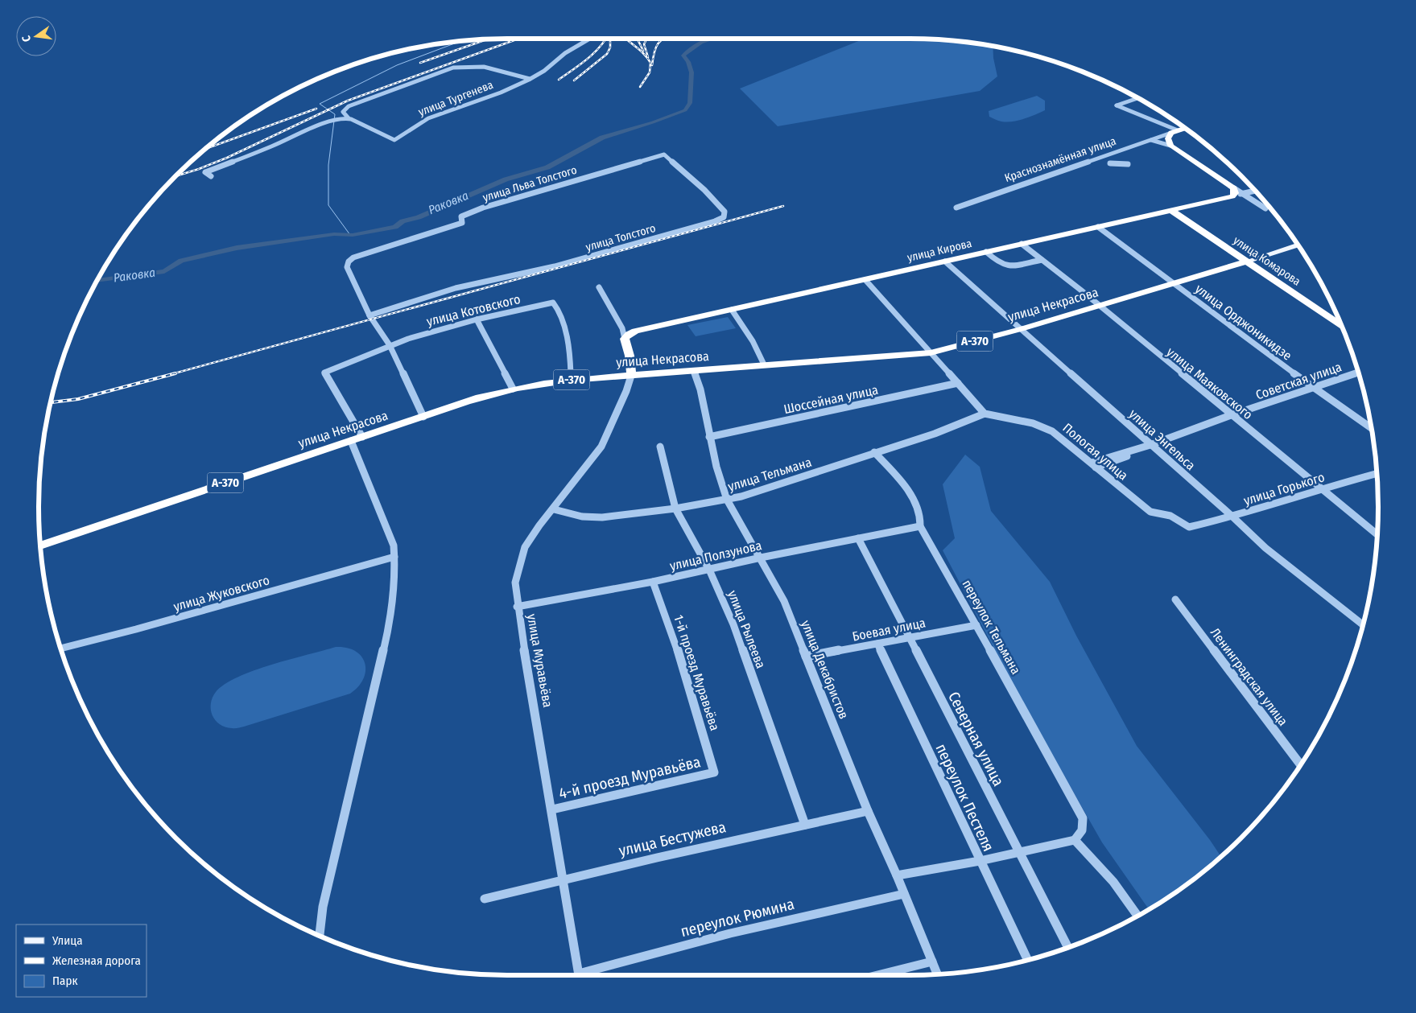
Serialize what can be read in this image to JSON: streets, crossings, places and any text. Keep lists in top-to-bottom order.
{
  "streets": {
    "highway": [
      "Краснознамённая улица",
      "улица Кирова",
      "улица Комарова",
      "улица Некрасова",
      "А-370"
    ],
    "street": [
      "улица Тургенева",
      "улица Льва Толстого",
      "улица Толстого",
      "улица Котовского",
      "улица Орджоникидзе",
      "Советская улица",
      "улица Маяковского",
      "Шоссейная улица",
      "улица Энгельса",
      "Пологая улица",
      "улица Тельмана",
      "улица Горького",
      "улица Ползунова",
      "улица Жуковского",
      "переулок Тельмана",
      "улица Рылеева",
      "Боевая улица",
      "улица Муравьёва",
      "улица Декабристов",
      "1-й проезд Муравьёва",
      "Ленинградская улица",
      "Северная улица",
      "4-й проезд Муравьёва",
      "переулок Пестеля",
      "улица Бестужева",
      "переулок Рюмина"
    ]
  },
  "crossings": [
    ["улица Льва Толстого", "улица Толстого"],
    ["улица Льва Толстого", "улица Некрасова"],
    ["улица Льва Толстого", "улица Котовского"],
    ["улица Кирова", "улица Комарова"],
    ["улица Кирова", "улица Орджоникидзе"],
    ["улица Кирова", "улица Маяковского"],
    ["улица Кирова", "улица Энгельса"],
    ["улица Комарова", "улица Некрасова"],
    ["улица Некрасова", "улица Котовского"],
    ["улица Некрасова", "улица Орджоникидзе"],
    ["улица Некрасова", "улица Маяковского"],
    ["улица Некрасова", "улица Энгельса"],
    ["улица Некрасова", "улица Муравьёва"],
    ["улица Некрасова", "улица Декабристов"],
    ["улица Орджоникидзе", "Советская улица"],
    ["Советская улица", "улица Маяковского"],
    ["Советская улица", "улица Энгельса"],
    ["Советская улица", "Пологая улица"],
    ["улица Маяковского", "улица Горького"],
    ["Шоссейная улица", "улица Декабристов"],
    ["улица Энгельса", "улица Горького"],
    ["Пологая улица", "улица Тельмана"],
    ["Пологая улица", "улица Горького"],
    ["улица Тельмана", "переулок Тельмана"],
    ["улица Тельмана", "улица Рылеева"],
    ["улица Тельмана", "улица Муравьёва"],
    ["улица Тельмана", "улица Декабристов"],
    ["улица Ползунова", "переулок Тельмана"],
    ["улица Ползунова", "улица Рылеева"],
    ["улица Ползунова", "улица Муравьёва"],
    ["улица Ползунова", "улица Декабристов"],
    ["улица Ползунова", "1-й проезд Муравьёва"],
    ["улица Ползунова", "Северная улица"],
    ["переулок Тельмана", "Боевая улица"],
    ["улица Рылеева", "улица Бестужева"],
    ["Боевая улица", "улица Декабристов"],
    ["Боевая улица", "Северная улица"],
    ["Боевая улица", "переулок Пестеля"],
    ["улица Муравьёва", "4-й проезд Муравьёва"],
    ["улица Муравьёва", "улица Бестужева"],
    ["улица Декабристов", "улица Бестужева"],
    ["улица Декабристов", "переулок Рюмина"],
    ["1-й проезд Муравьёва", "4-й проезд Муравьёва"]
  ],
  "water": ["Раковка"],
  "legend": ["Улица", "Железная дорога", "Парк"],
  "north": "left"
}
